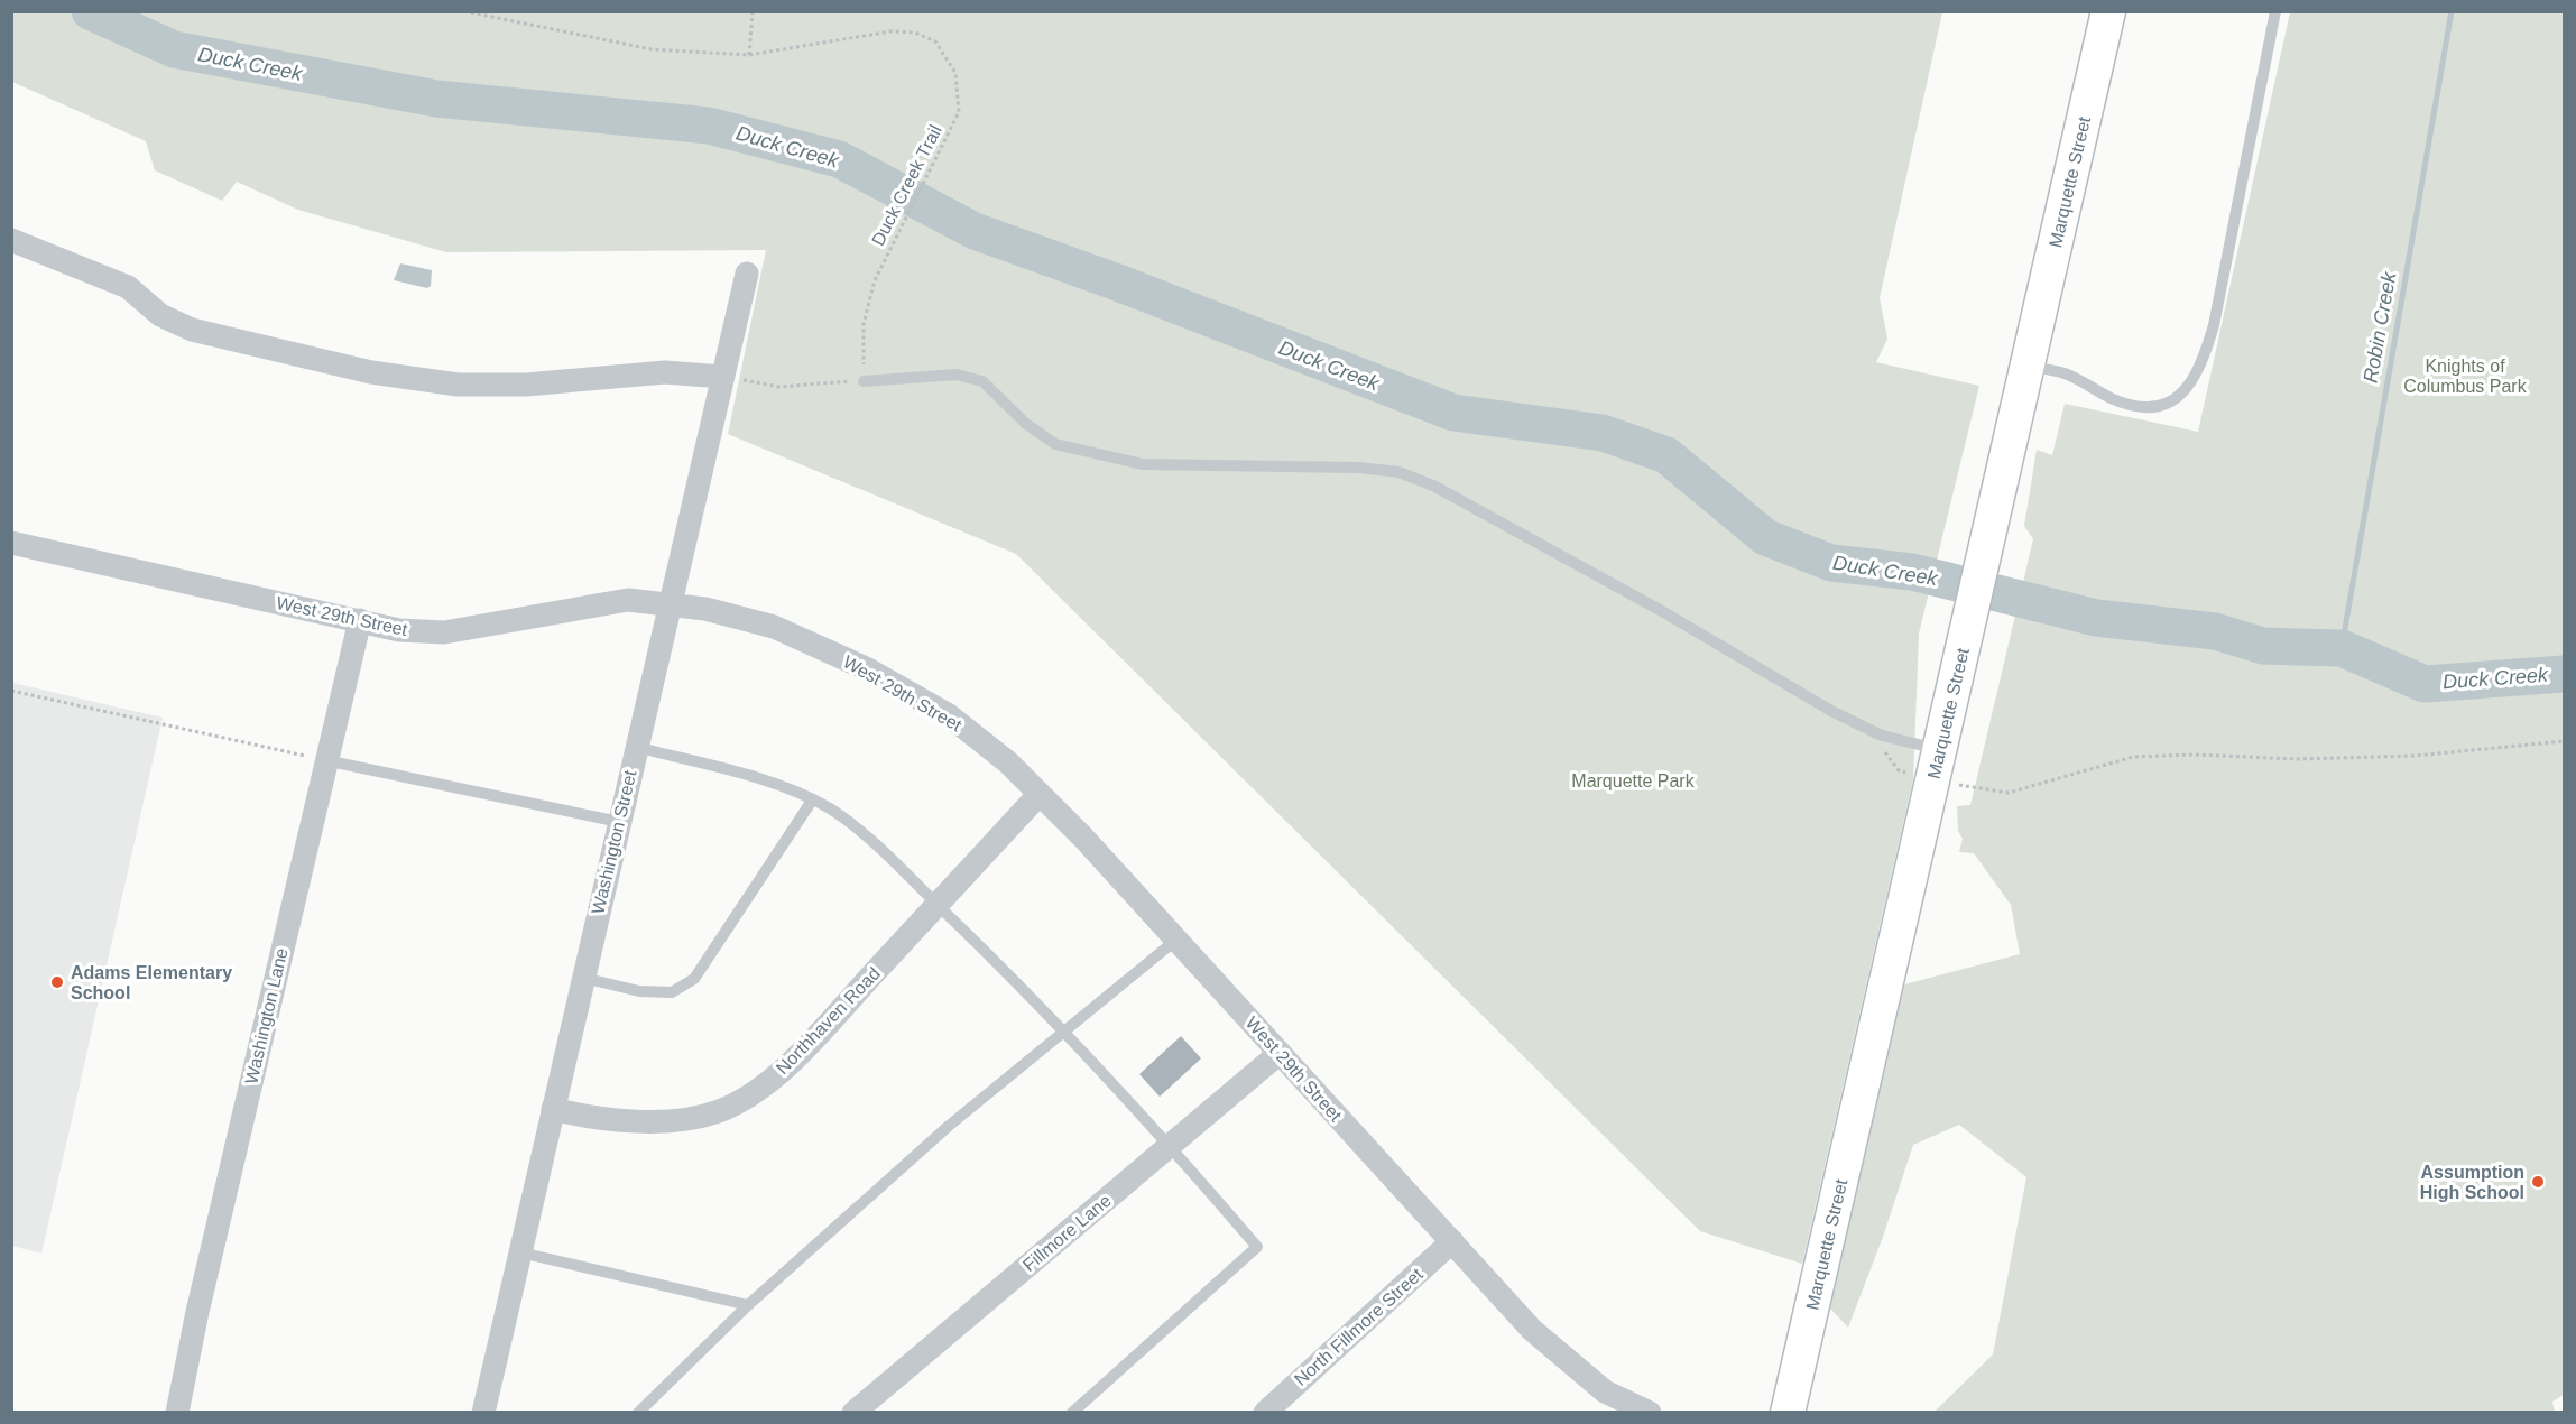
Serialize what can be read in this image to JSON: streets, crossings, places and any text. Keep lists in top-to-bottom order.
{
  "streets": {
    "main road": ["Marquette Street"],
    "street": [
      "West 29th Street",
      "Washington Street",
      "Washington Lane",
      "Northhaven Road",
      "Fillmore Lane",
      "North Fillmore Street"
    ],
    "path": ["Duck Creek Trail"]
  },
  "crossings": [
    ["West 29th Street", "Washington Street"],
    ["West 29th Street", "Washington Lane"],
    ["West 29th Street", "Northhaven Road"],
    ["West 29th Street", "Fillmore Lane"],
    ["West 29th Street", "North Fillmore Street"],
    ["Washington Street", "Northhaven Road"]
  ],
  "water": ["Duck Creek", "Robin Creek"],
  "parks": ["Knights of Columbus Park", "Marquette Park"],
  "places": ["Adams Elementary School", "Assumption High School"]
}
